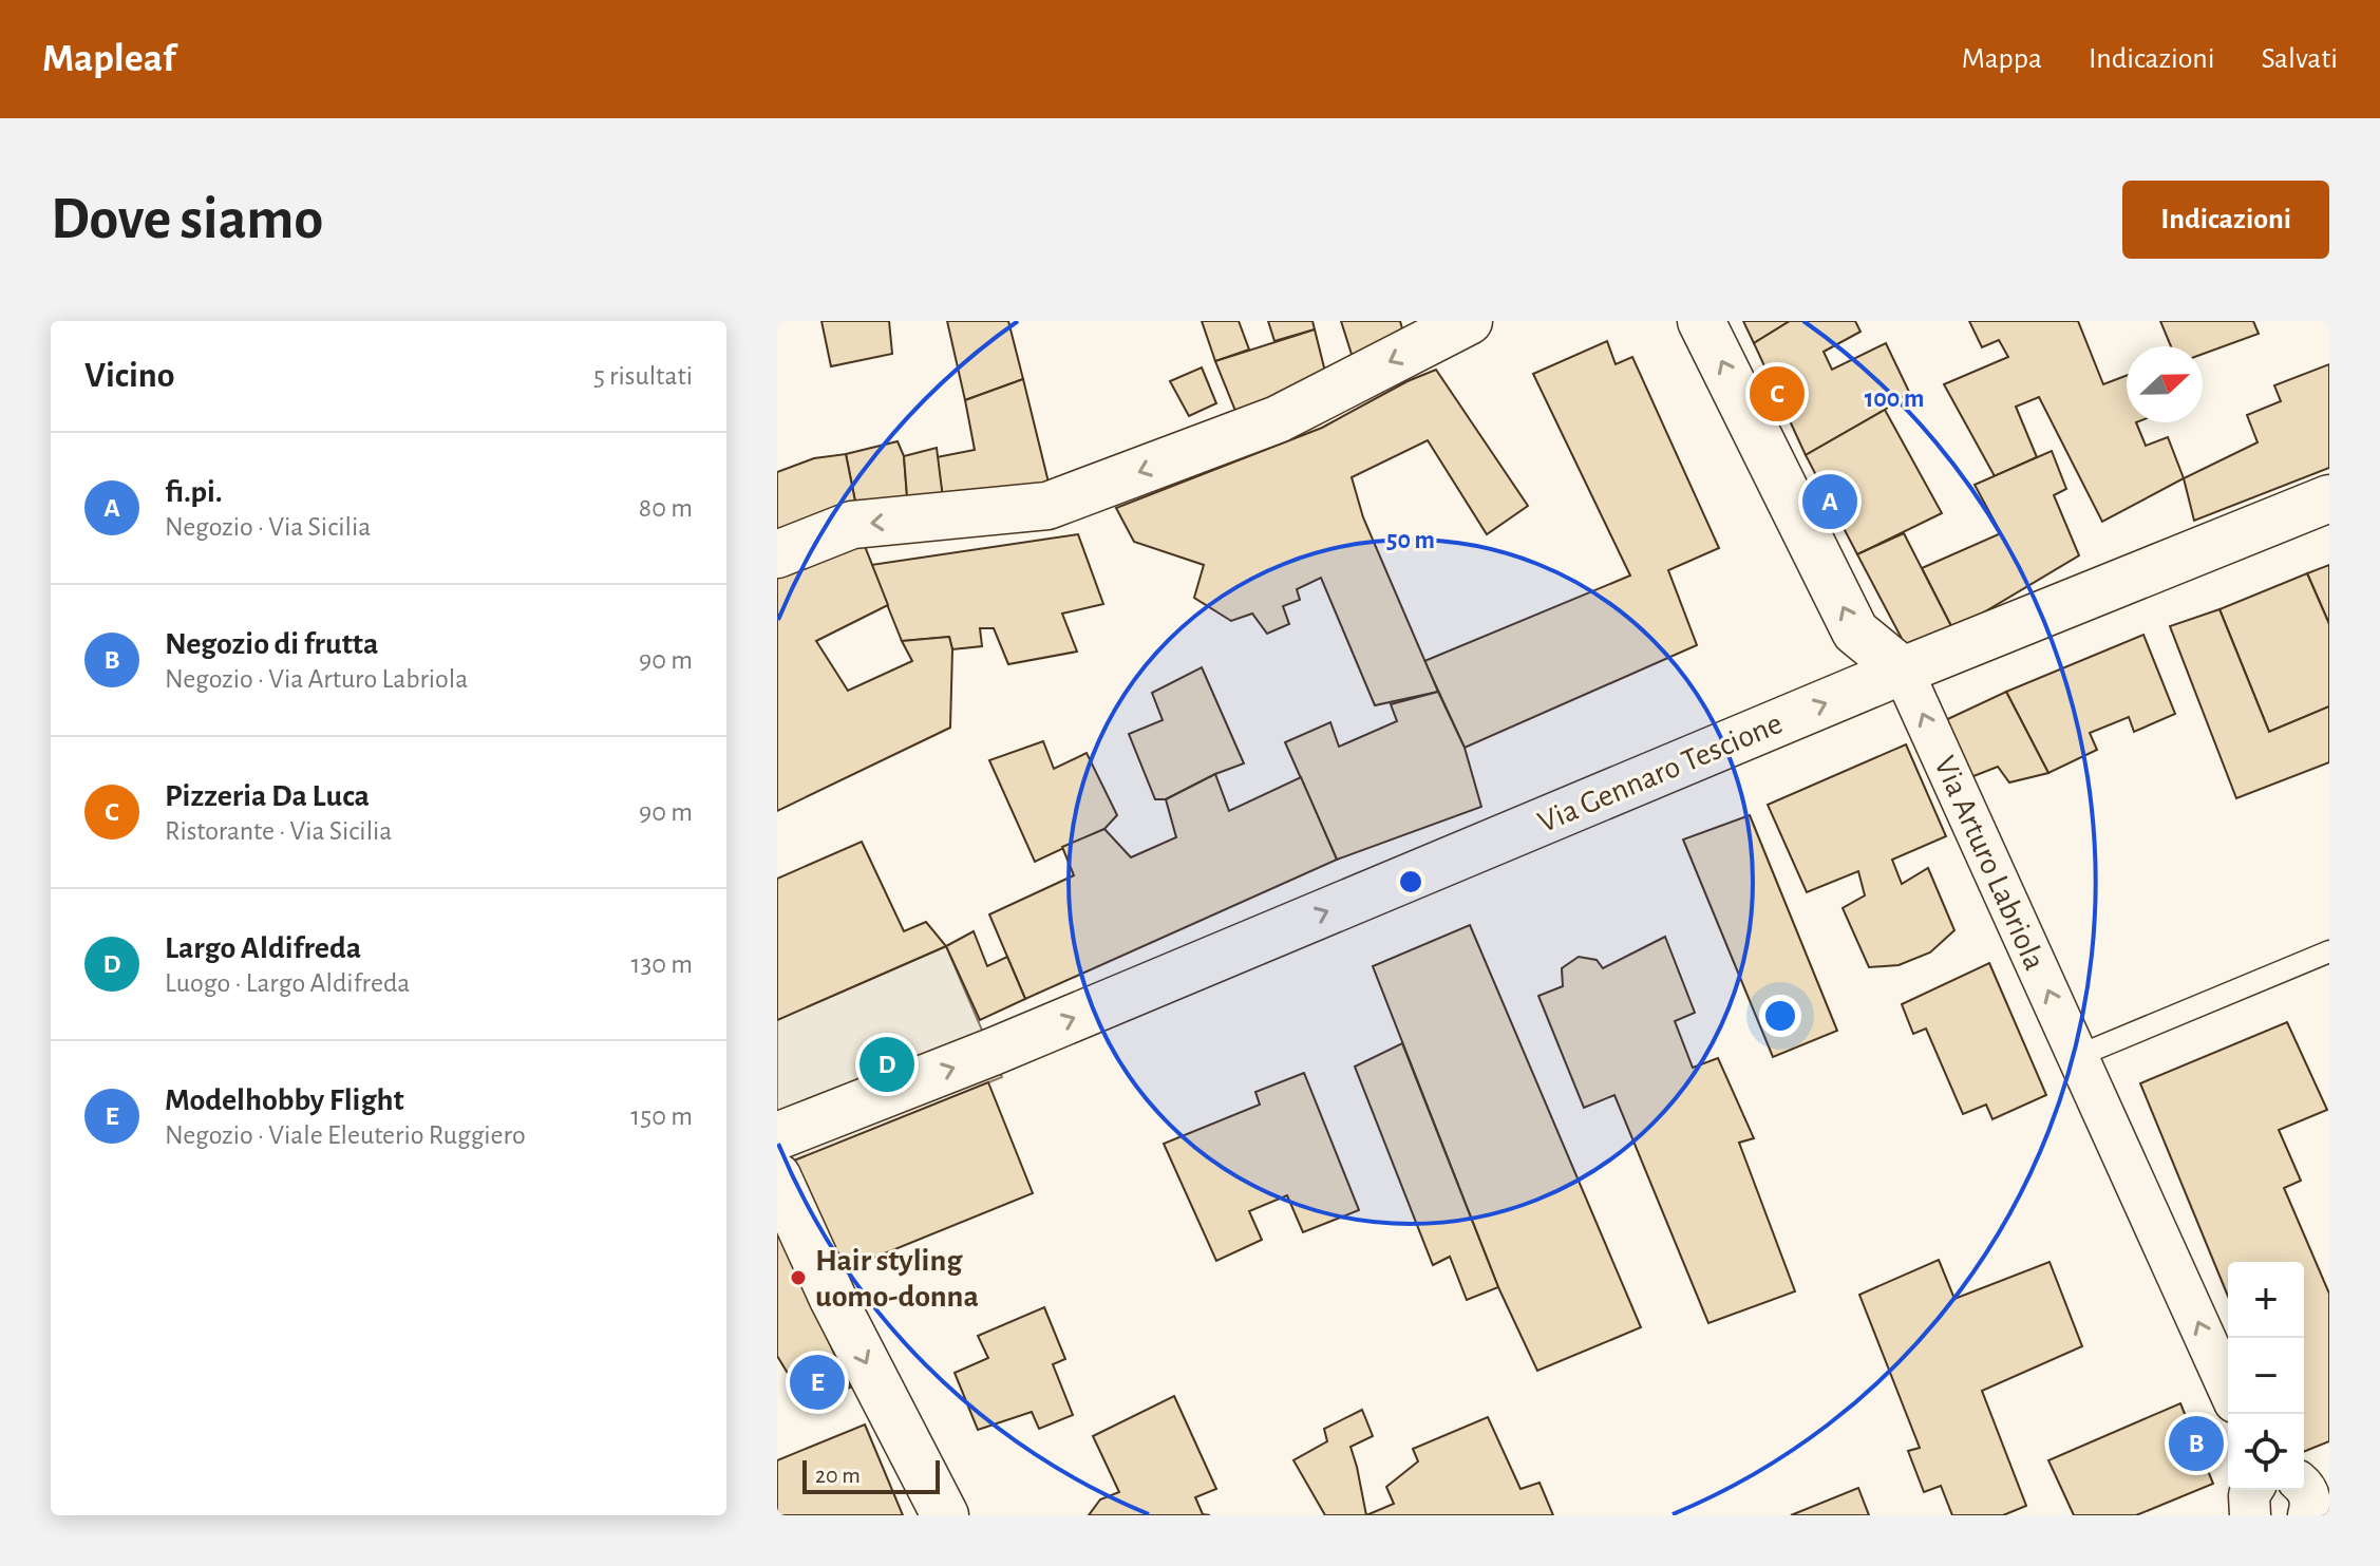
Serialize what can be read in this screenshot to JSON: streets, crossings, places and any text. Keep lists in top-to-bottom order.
{
  "streets": {
    "street": ["Via Gennaro Tescione", "Via Arturo Labriola"]
  },
  "crossings": [
    ["Via Gennaro Tescione", "Via Arturo Labriola"]
  ],
  "one_way": ["Via Gennaro Tescione", "Via Arturo Labriola"],
  "places": ["Hair styling uomo-donna"],
  "scale_bar": "20 m",
  "north": "right",
  "page": {
    "header": "Mapleaf",
    "nav": ["Mappa", "Indicazioni", "Salvati"],
    "buttons": "Indicazioni",
    "title": "Dove siamo",
    "heading": ["Vicino", "5 risultati"],
    "pins": [
      "C",
      "A",
      "D",
      "E",
      "B"
    ],
    "list": [
      {
        "mark": "A",
        "name": "fi.pi.",
        "note": "Negozio · Via Sicilia",
        "value": "80 m"
      },
      {
        "mark": "B",
        "name": "Negozio di frutta",
        "note": "Negozio · Via Arturo Labriola",
        "value": "90 m"
      },
      {
        "mark": "C",
        "name": "Pizzeria Da Luca",
        "note": "Ristorante · Via Sicilia",
        "value": "90 m"
      },
      {
        "mark": "D",
        "name": "Largo Aldifreda",
        "note": "Luogo · Largo Aldifreda",
        "value": "130 m"
      },
      {
        "mark": "E",
        "name": "Modelhobby Flight",
        "note": "Negozio · Viale Eleuterio Ruggiero",
        "value": "150 m"
      }
    ],
    "map_buttons": ["+", "−"],
    "scale": "20 m"
  },
  "rings": ["100 m", "50 m"]
}
